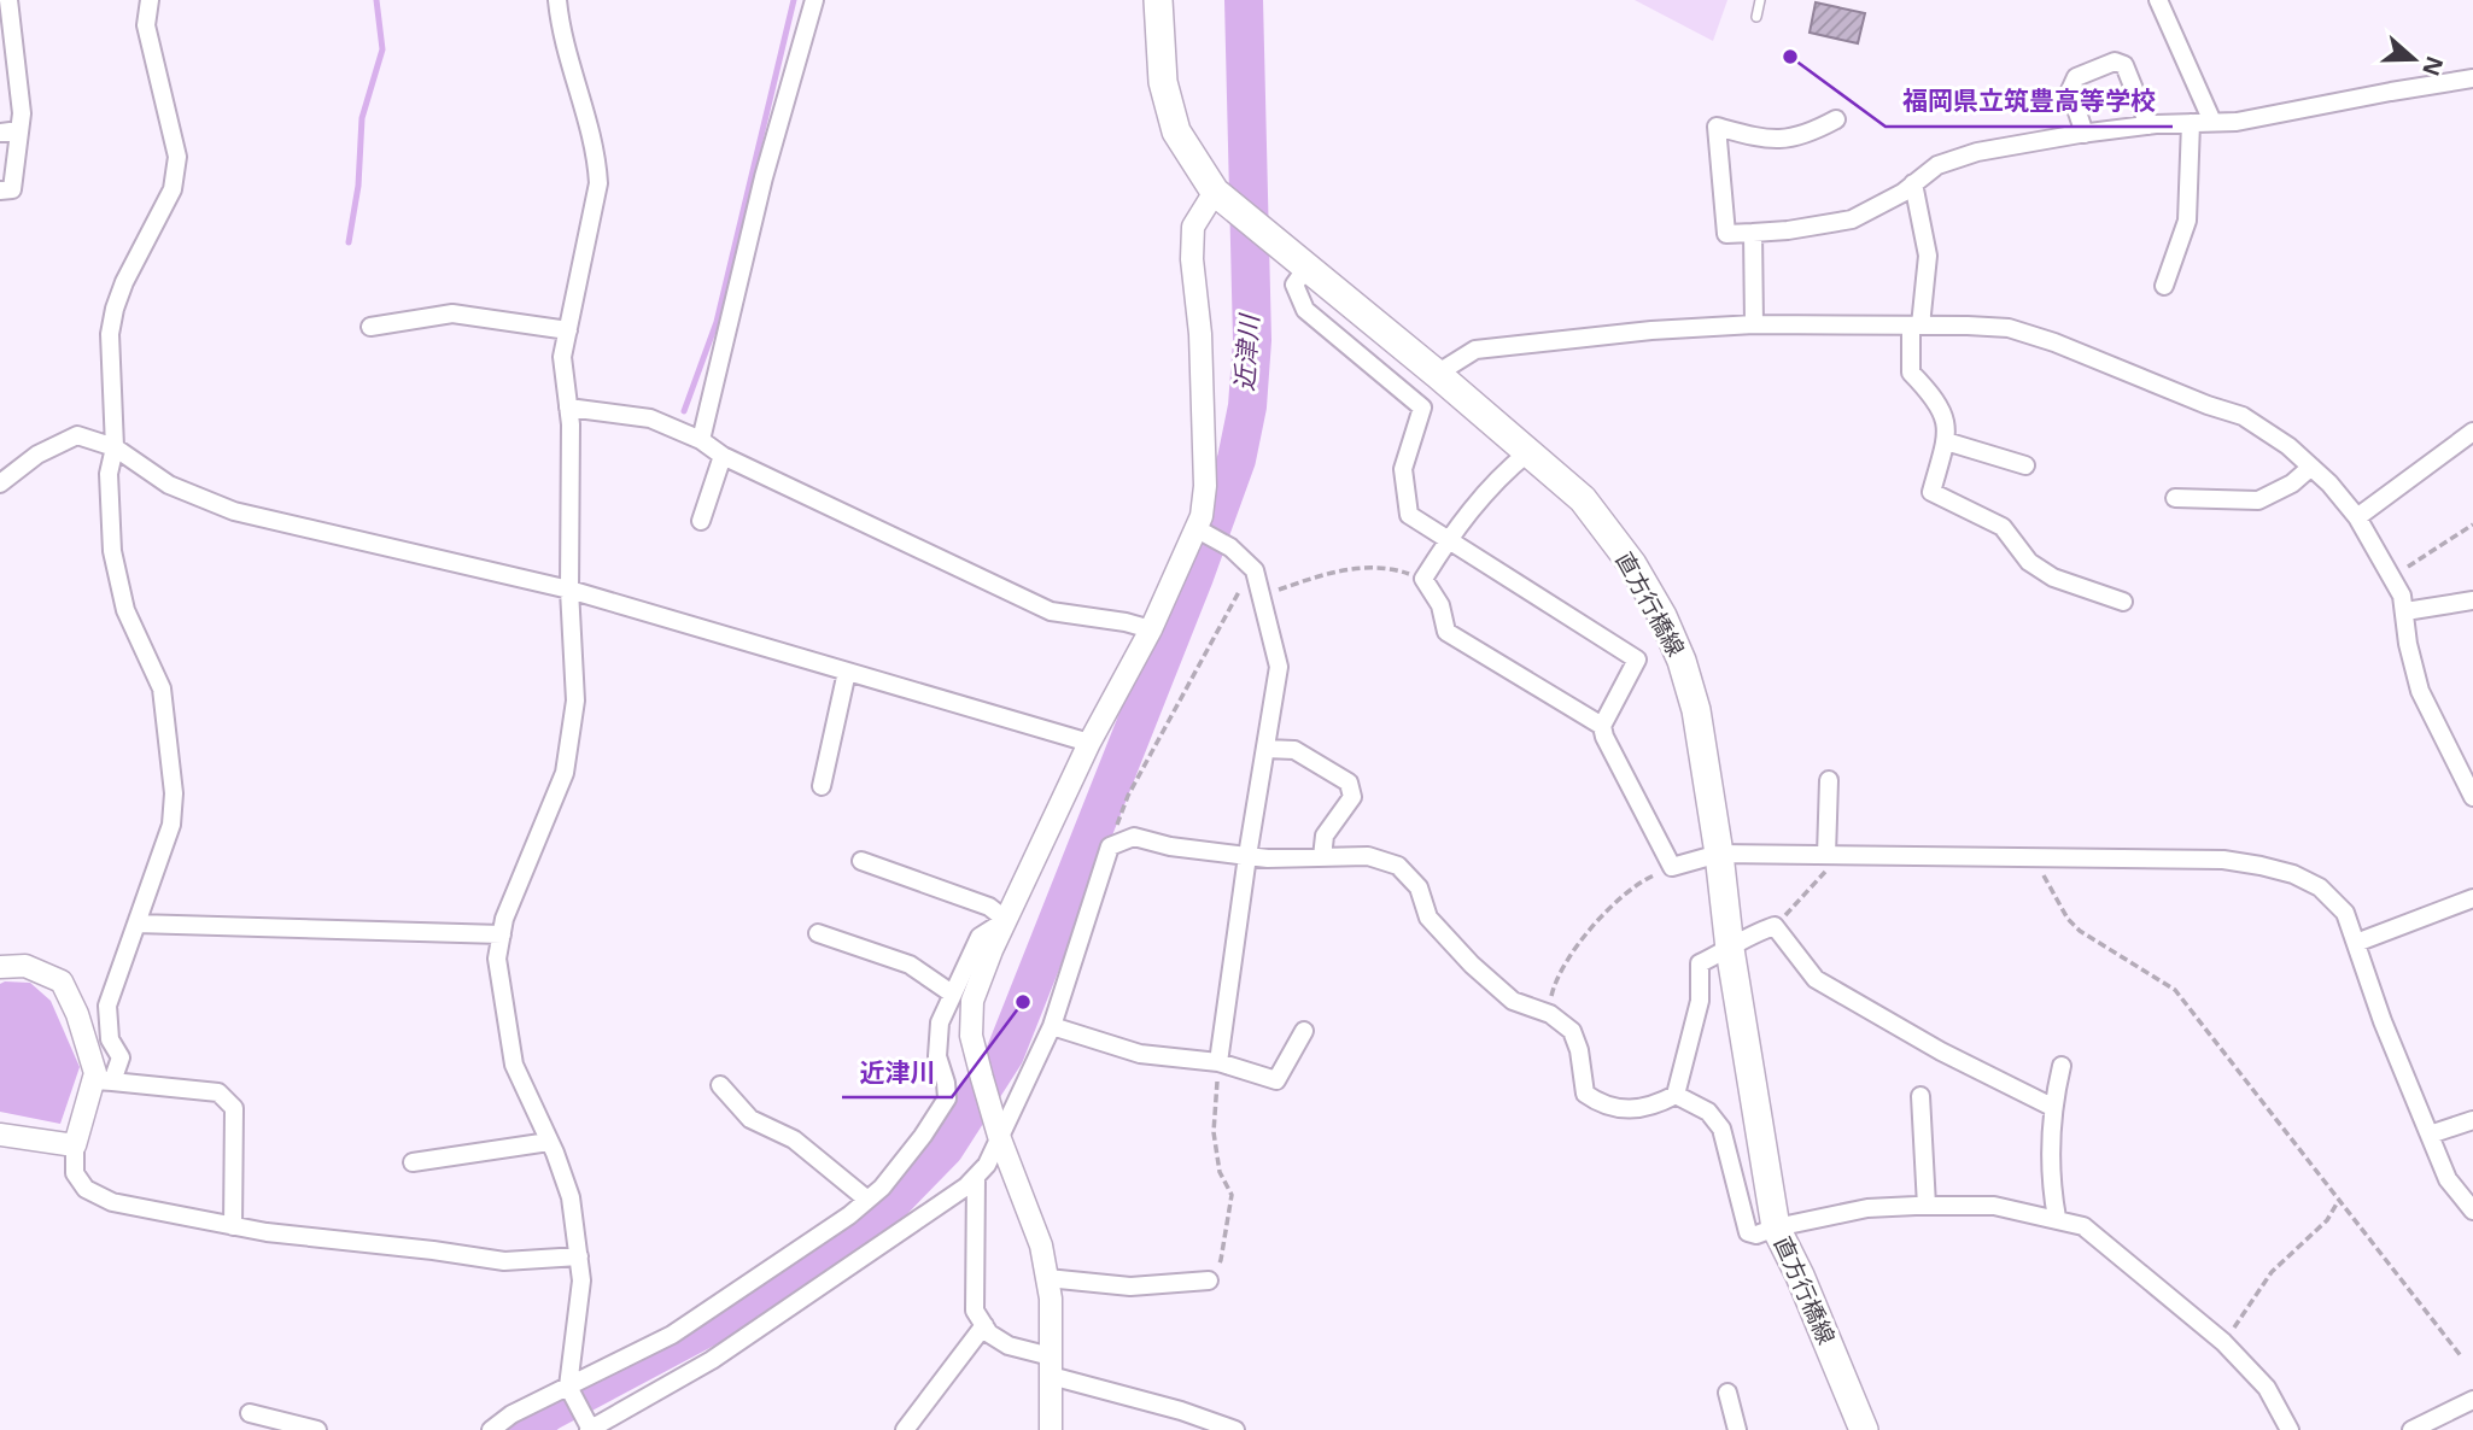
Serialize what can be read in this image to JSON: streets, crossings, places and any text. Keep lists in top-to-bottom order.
{
  "streets": {
    "main road": ["直方行橋線"]
  },
  "water": ["近津川"],
  "places": ["福岡県立筑豊高等学校", "近津川"],
  "north": "right"
}
